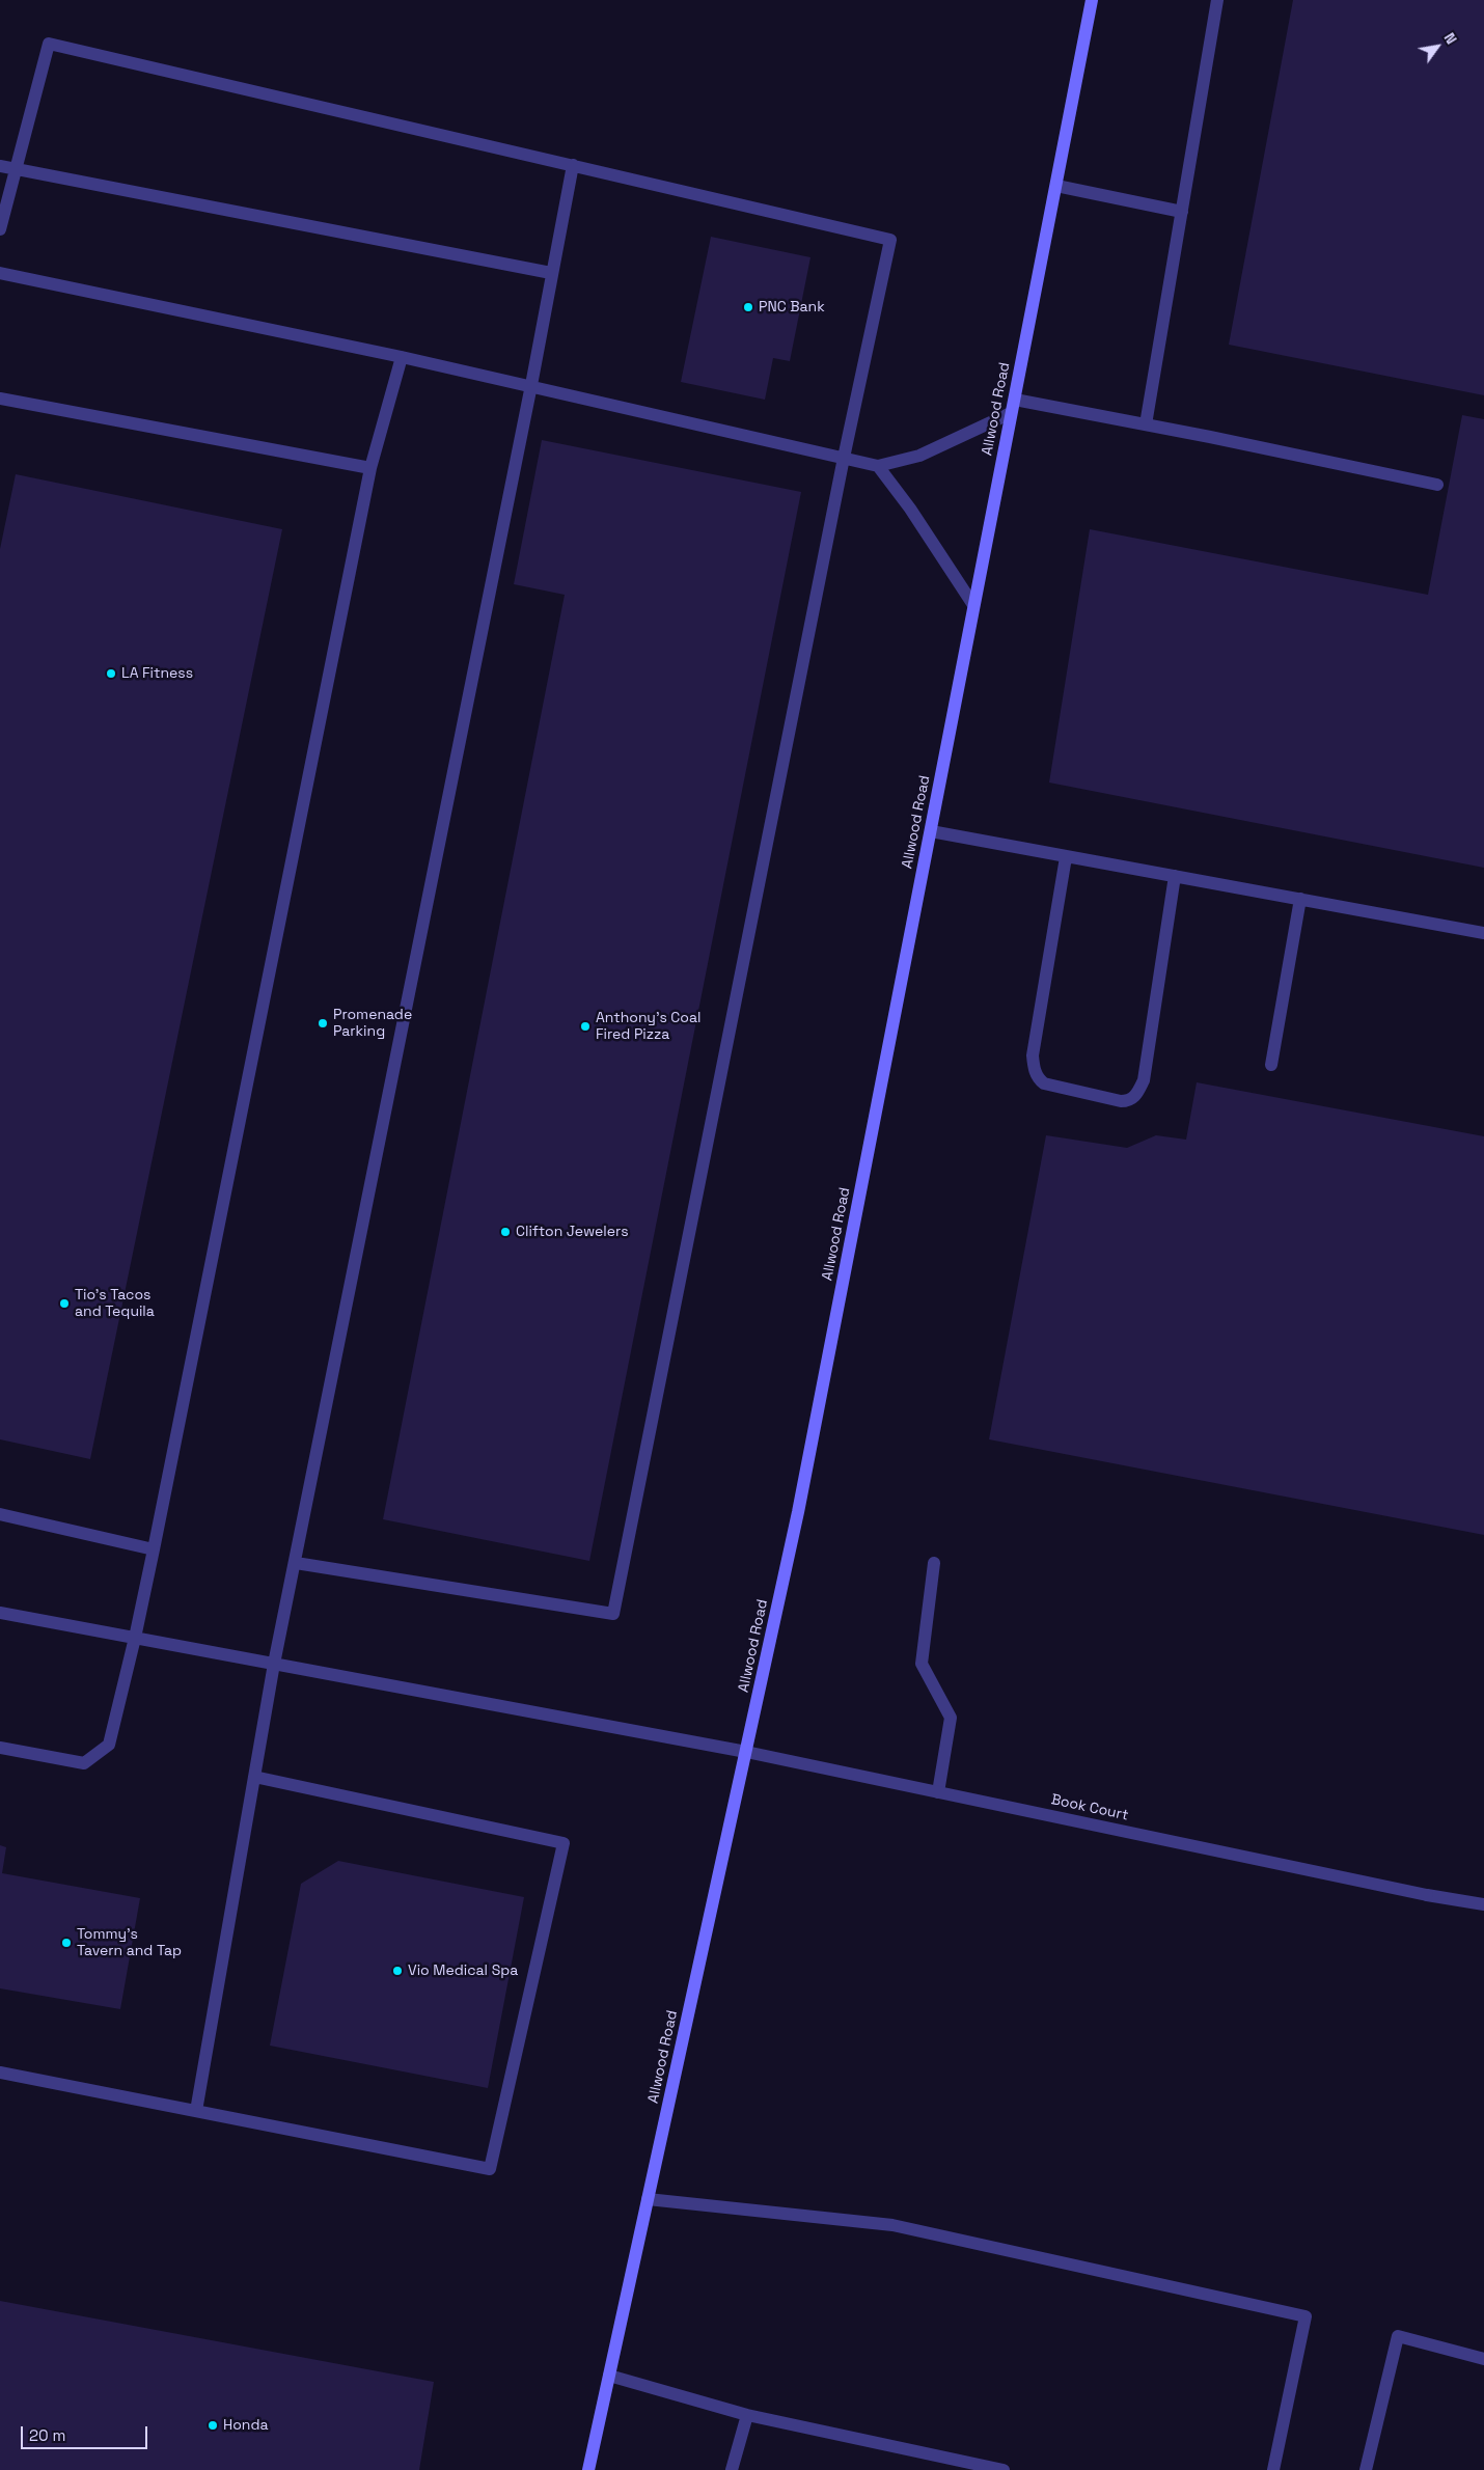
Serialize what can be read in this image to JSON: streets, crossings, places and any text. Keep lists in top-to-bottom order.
{
  "streets": {
    "main road": ["Allwood Road"],
    "street": ["Book Court"]
  },
  "crossings": [
    ["Allwood Road", "Book Court"]
  ],
  "places": [
    "PNC Bank",
    "LA Fitness",
    "Promenade Parking",
    "Anthony's Coal Fired Pizza",
    "Clifton Jewelers",
    "Tio's Tacos and Tequila",
    "Tommy's Tavern and Tap",
    "Vio Medical Spa",
    "Honda"
  ],
  "scale_bar": "20 m",
  "north": "top right"
}
